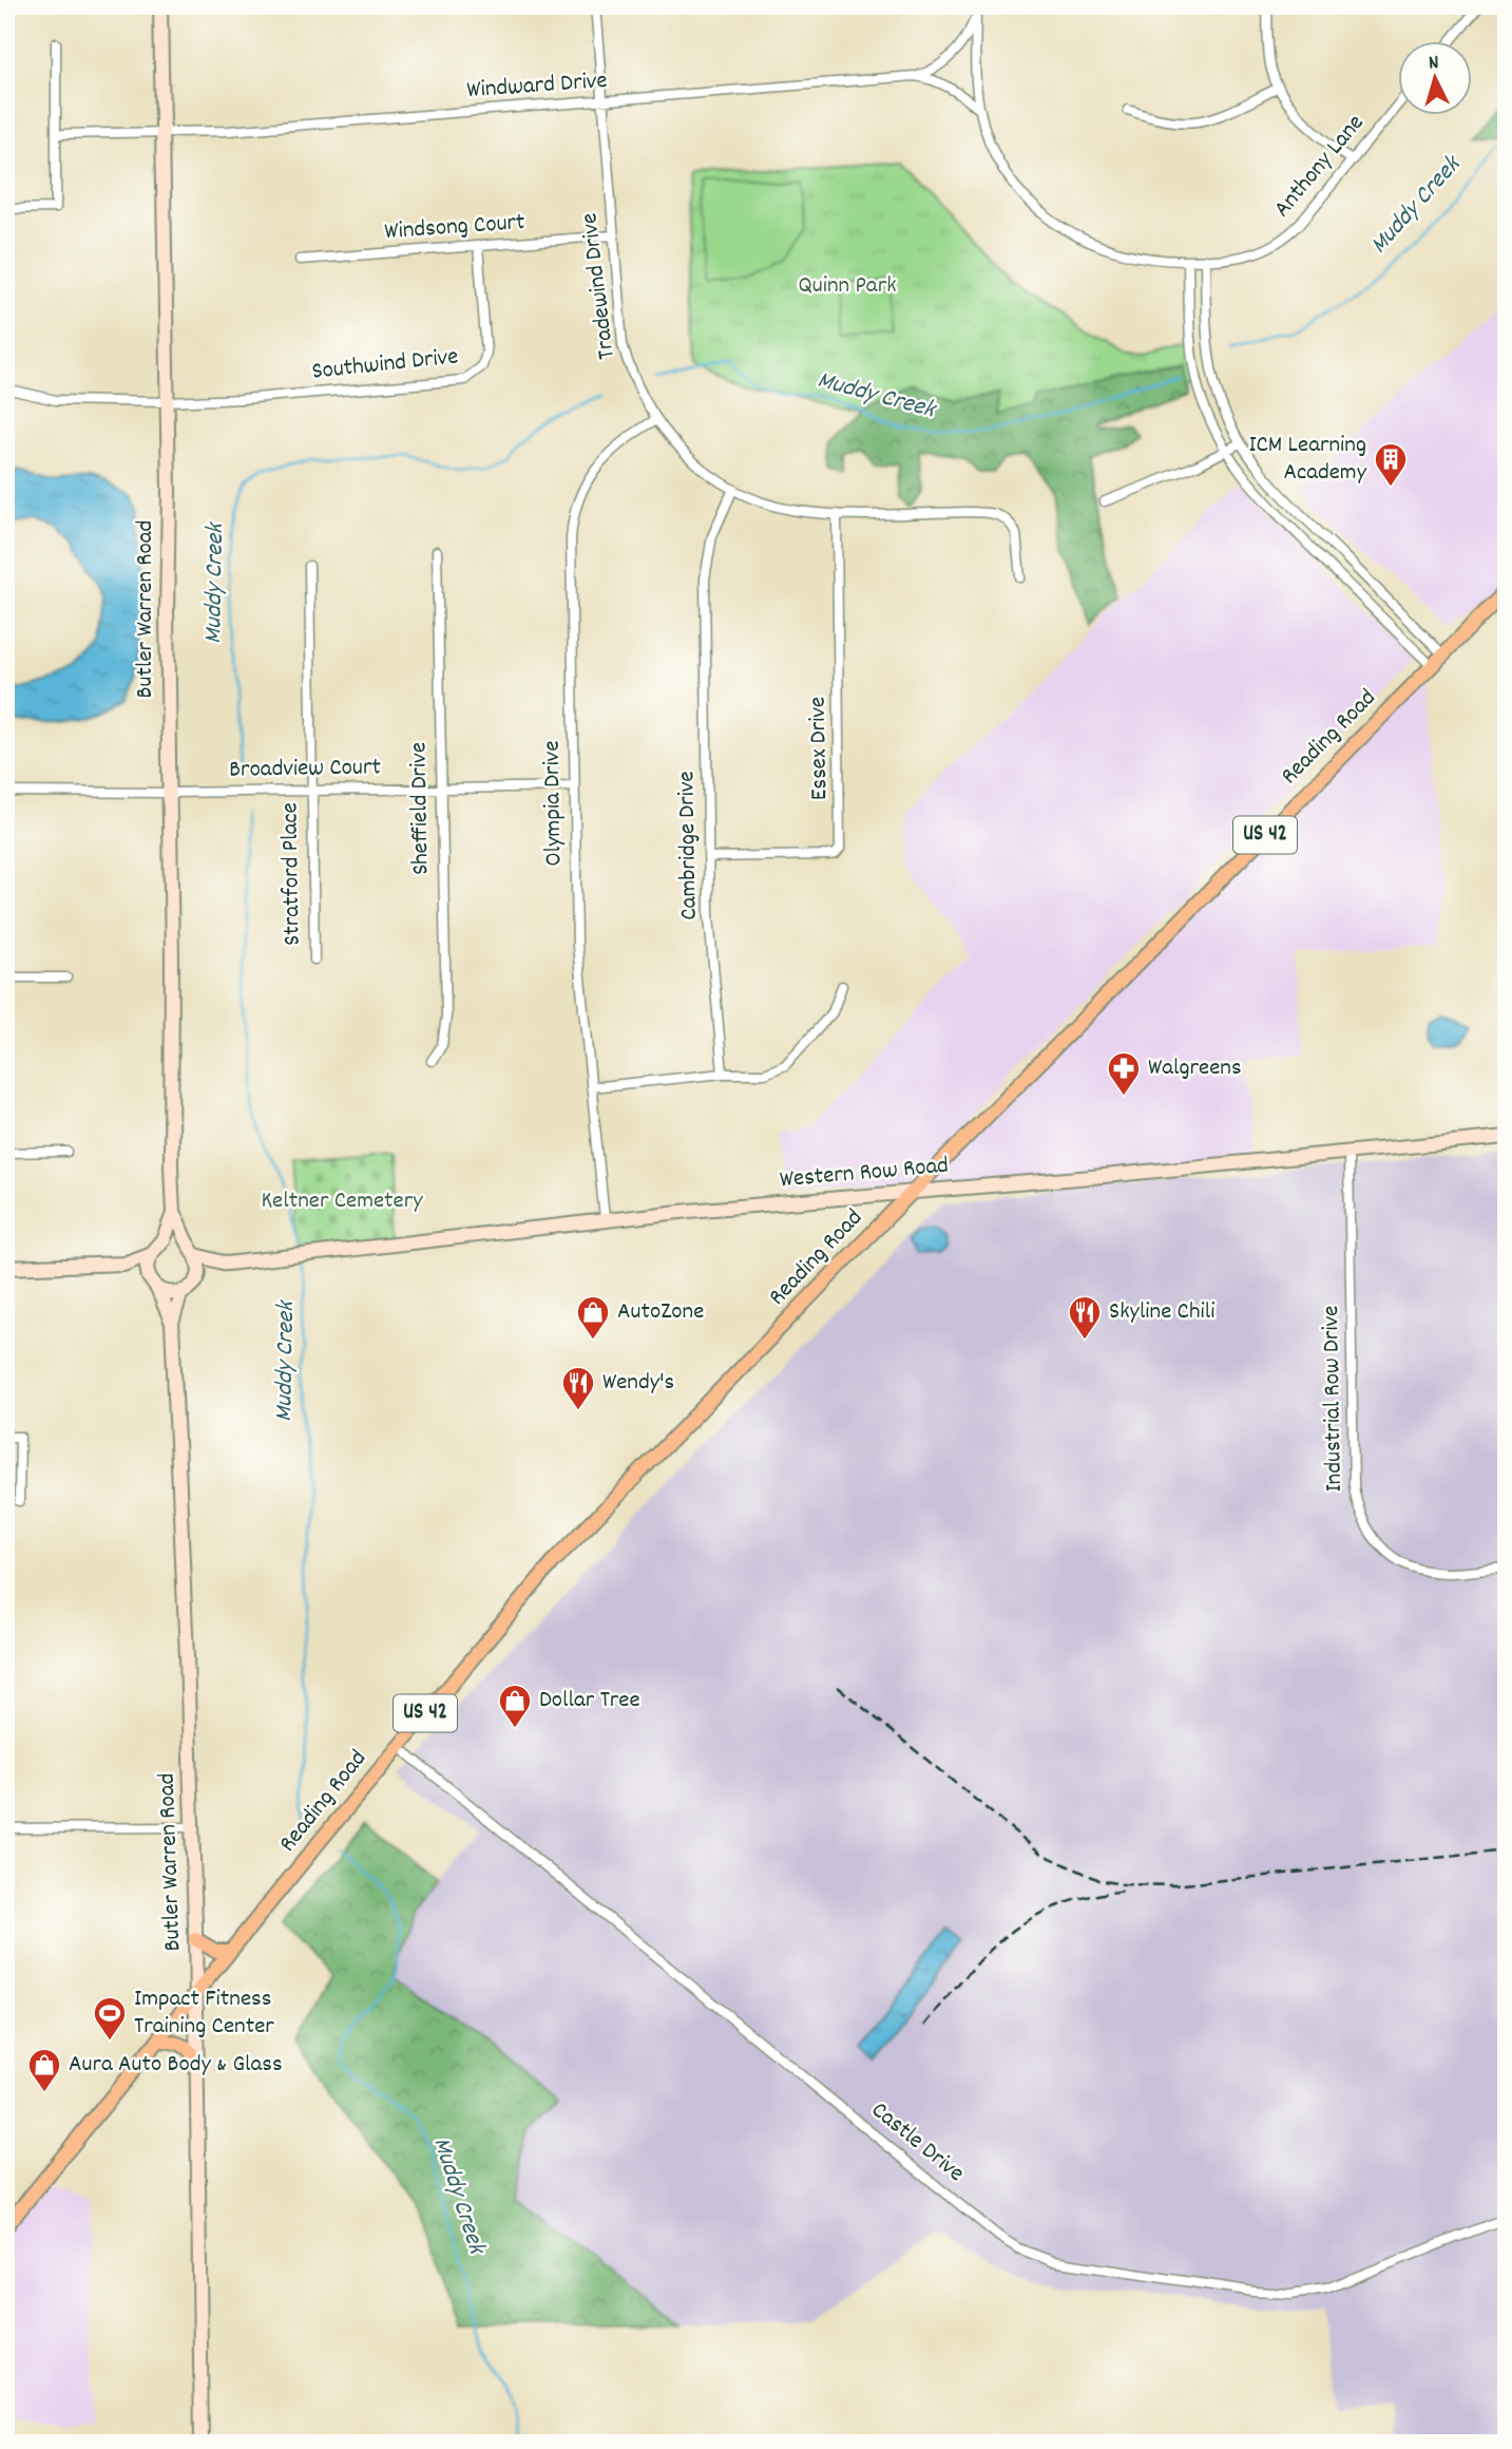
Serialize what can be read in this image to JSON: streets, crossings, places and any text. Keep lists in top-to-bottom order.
{
  "streets": {
    "main road": [
      "Butler Warren Road",
      "Reading Road",
      "US 42",
      "Western Row Road"
    ],
    "street": [
      "Windward Drive",
      "Anthony Lane",
      "Windsong Court",
      "Tradewind Drive",
      "Southwind Drive",
      "Essex Drive",
      "Broadview Court",
      "Olympia Drive",
      "Sheffield Drive",
      "Cambridge Drive",
      "Stratford Place",
      "Industrial Row Drive",
      "Castle Drive"
    ]
  },
  "crossings": [
    ["Windward Drive", "Anthony Lane"],
    ["Windward Drive", "Tradewind Drive"],
    ["Windward Drive", "Butler Warren Road"],
    ["Windsong Court", "Tradewind Drive"],
    ["Windsong Court", "Southwind Drive"],
    ["Tradewind Drive", "Essex Drive"],
    ["Tradewind Drive", "Olympia Drive"],
    ["Tradewind Drive", "Cambridge Drive"],
    ["Southwind Drive", "Butler Warren Road"],
    ["Butler Warren Road", "Reading Road"],
    ["Butler Warren Road", "Broadview Court"],
    ["Butler Warren Road", "US 42"],
    ["Butler Warren Road", "Western Row Road"],
    ["Reading Road", "US 42"],
    ["Reading Road", "Western Row Road"],
    ["Reading Road", "Castle Drive"],
    ["Essex Drive", "Cambridge Drive"],
    ["Broadview Court", "Olympia Drive"],
    ["Broadview Court", "Sheffield Drive"],
    ["Broadview Court", "Stratford Place"],
    ["Olympia Drive", "Western Row Road"],
    ["Western Row Road", "Industrial Row Drive"]
  ],
  "water": ["Muddy Creek"],
  "parks": ["Quinn Park", "Keltner Cemetery"],
  "places": {
    "building": ["ICM Learning Academy"],
    "pharmacy": ["Walgreens"],
    "shop": ["AutoZone", "Dollar Tree", "Aura Auto Body & Glass"],
    "restaurant": ["Skyline Chili", "Wendy's"],
    "sports": ["Impact Fitness Training Center"]
  },
  "north": "top"
}
